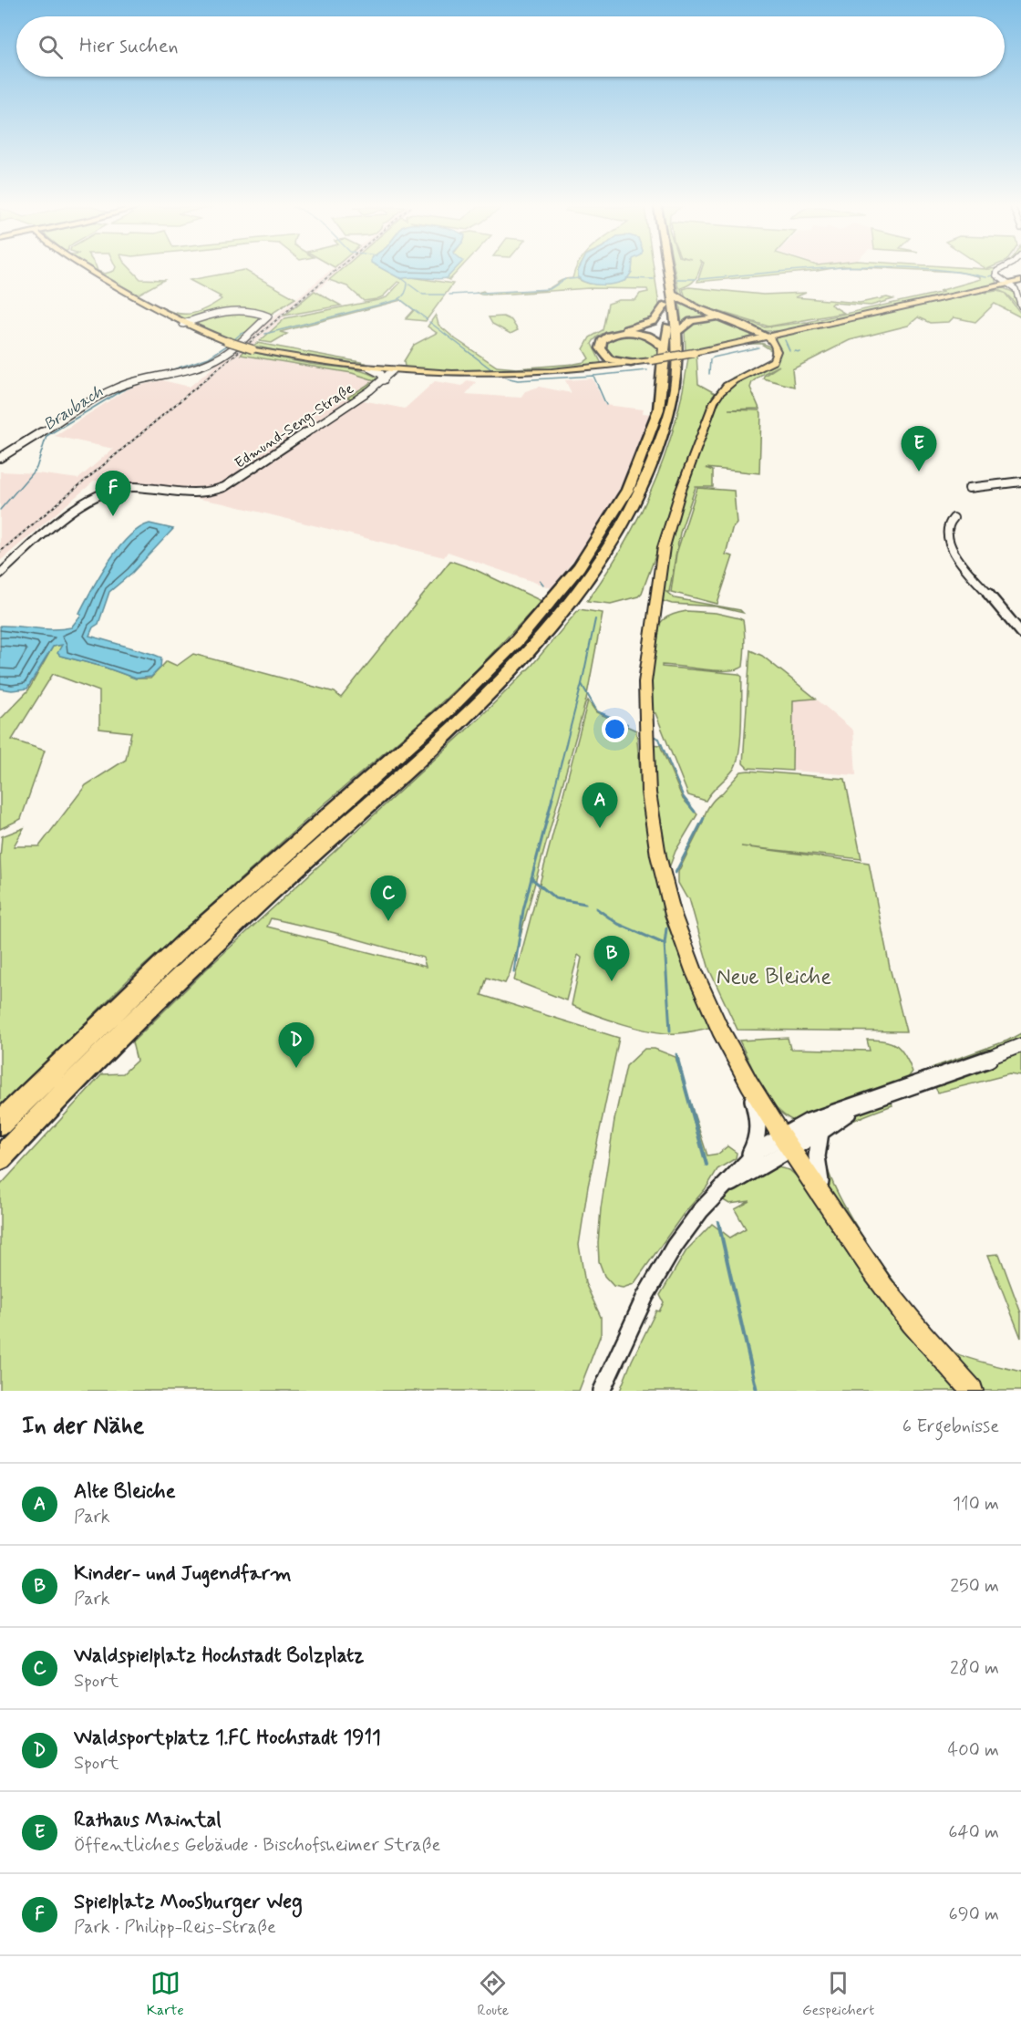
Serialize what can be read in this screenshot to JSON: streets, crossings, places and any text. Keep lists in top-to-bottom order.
{
  "streets": {
    "street": ["Edmund-Seng-Straße"]
  },
  "water": ["Braubach"],
  "parks": ["Neue Bleiche"],
  "page": {
    "search": "Hier suchen",
    "pins": [
      "E",
      "F",
      "A",
      "C",
      "B",
      "D"
    ],
    "heading": ["In der Nähe", "6 Ergebnisse"],
    "list": [
      {
        "mark": "A",
        "name": "Alte Bleiche",
        "note": "Park",
        "value": "110 m"
      },
      {
        "mark": "B",
        "name": "Kinder- und Jugendfarm",
        "note": "Park",
        "value": "250 m"
      },
      {
        "mark": "C",
        "name": "Waldspielplatz Hochstadt Bolzplatz",
        "note": "Sport",
        "value": "280 m"
      },
      {
        "mark": "D",
        "name": "Waldsportplatz 1.FC Hochstadt 1911",
        "note": "Sport",
        "value": "400 m"
      },
      {
        "mark": "E",
        "name": "Rathaus Maintal",
        "note": "Öffentliches Gebäude · Bischofsheimer Straße",
        "value": "640 m"
      },
      {
        "mark": "F",
        "name": "Spielplatz Moosburger Weg",
        "note": "Park · Philipp-Reis-Straße",
        "value": "690 m"
      }
    ],
    "nav": ["Karte", "Route", "Gespeichert"]
  }
}
